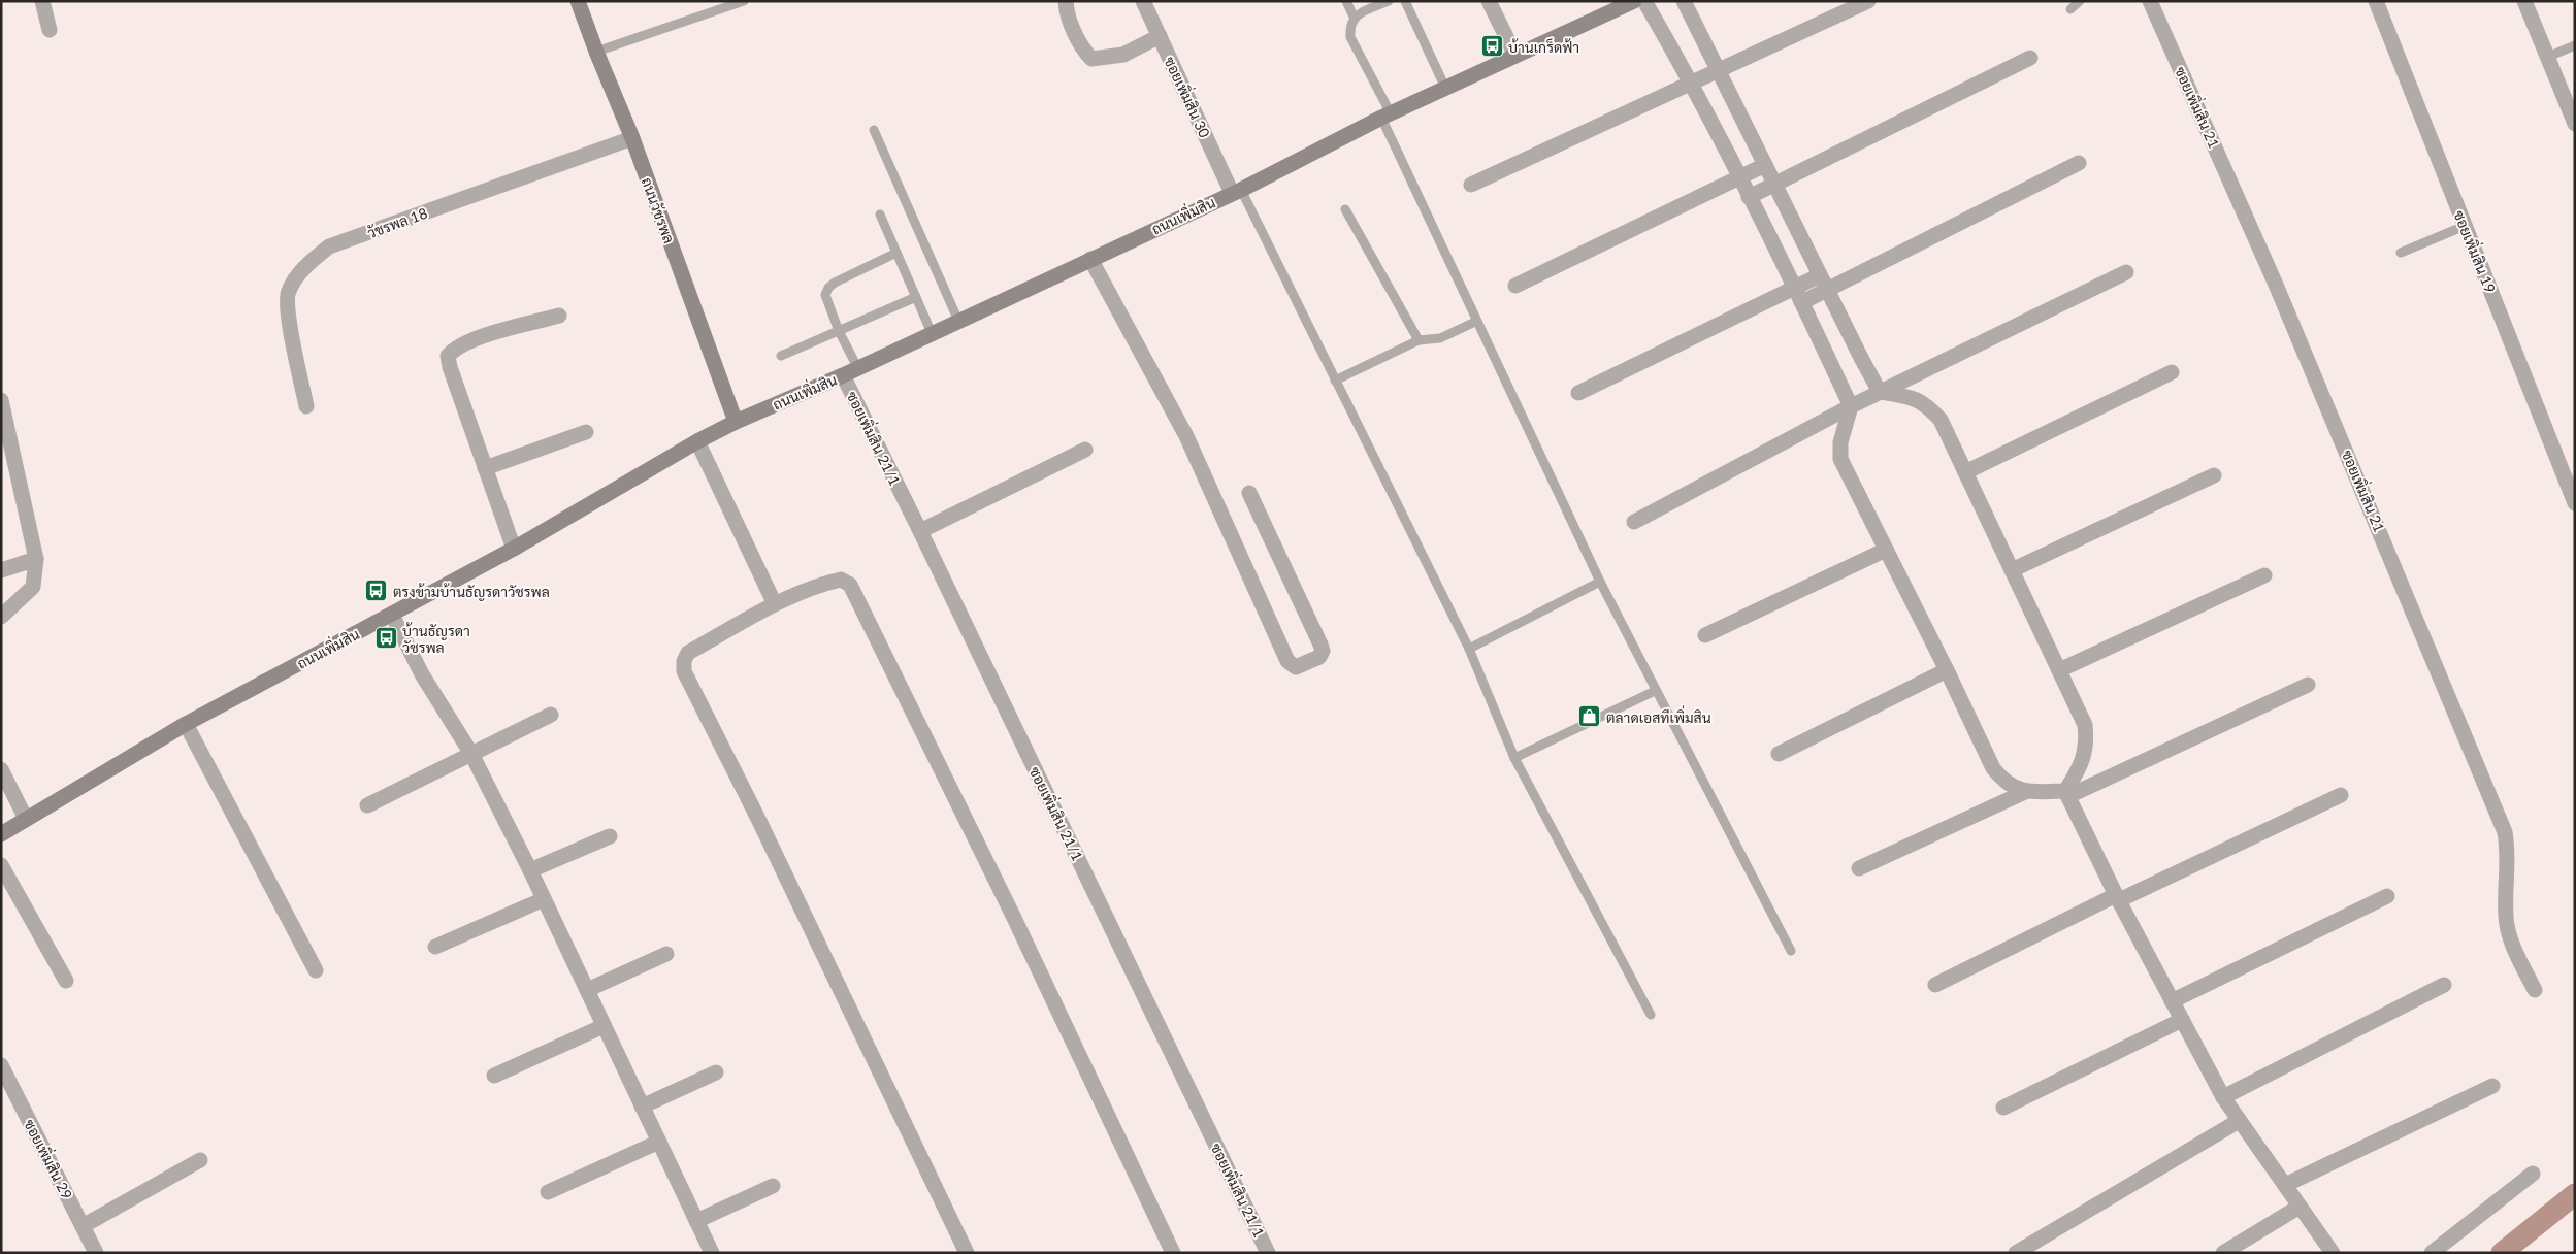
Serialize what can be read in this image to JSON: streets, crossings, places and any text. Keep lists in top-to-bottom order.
{
  "streets": {
    "street": [
      "ซอยเพิ่มสิน 30",
      "ซอยเพิ่มสิน 21",
      "ถนนวัชรพล",
      "ถนนเพิ่มสิน",
      "วัชรพล 18",
      "ซอยเพิ่มสิน 19",
      "ซอยเพิ่มสิน 21/1",
      "ซอยเพิ่มสิน 29"
    ]
  },
  "crossings": [
    ["ซอยเพิ่มสิน 30", "ถนนเพิ่มสิน"],
    ["ถนนวัชรพล", "ถนนเพิ่มสิน"],
    ["ถนนวัชรพล", "วัชรพล 18"],
    ["ถนนเพิ่มสิน", "ซอยเพิ่มสิน 21/1"]
  ],
  "places": {
    "bus stop": ["บ้านเกร็ดฟ้า", "ตรงข้ามบ้านธัญรดาวัชรพล", "บ้านธัญรดา วัชรพล"],
    "shop": ["ตลาดเอสทีเพิ่มสิน"]
  }
}
